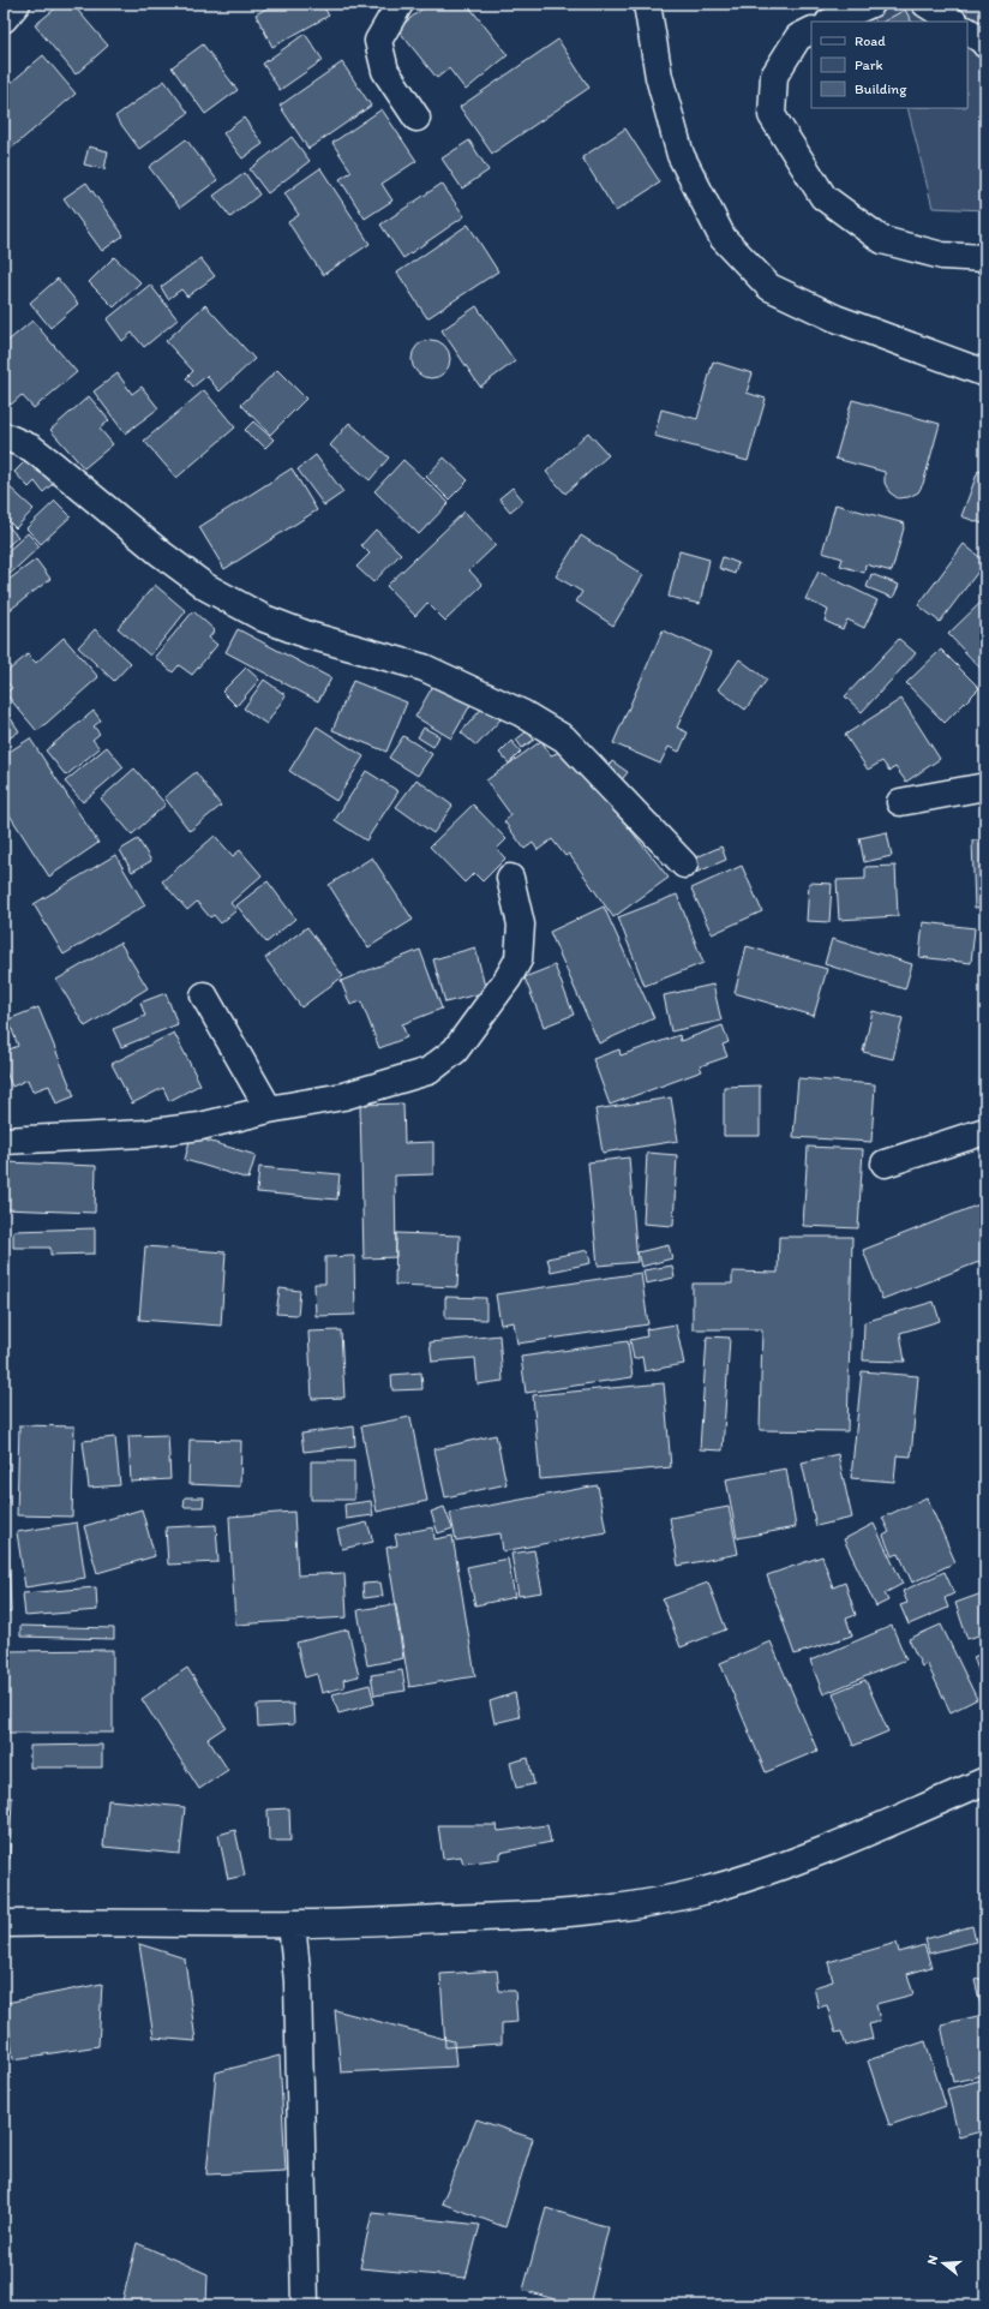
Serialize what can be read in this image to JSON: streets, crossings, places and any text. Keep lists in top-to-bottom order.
{
  "legend": ["Road", "Park", "Building"],
  "north": "left"
}
